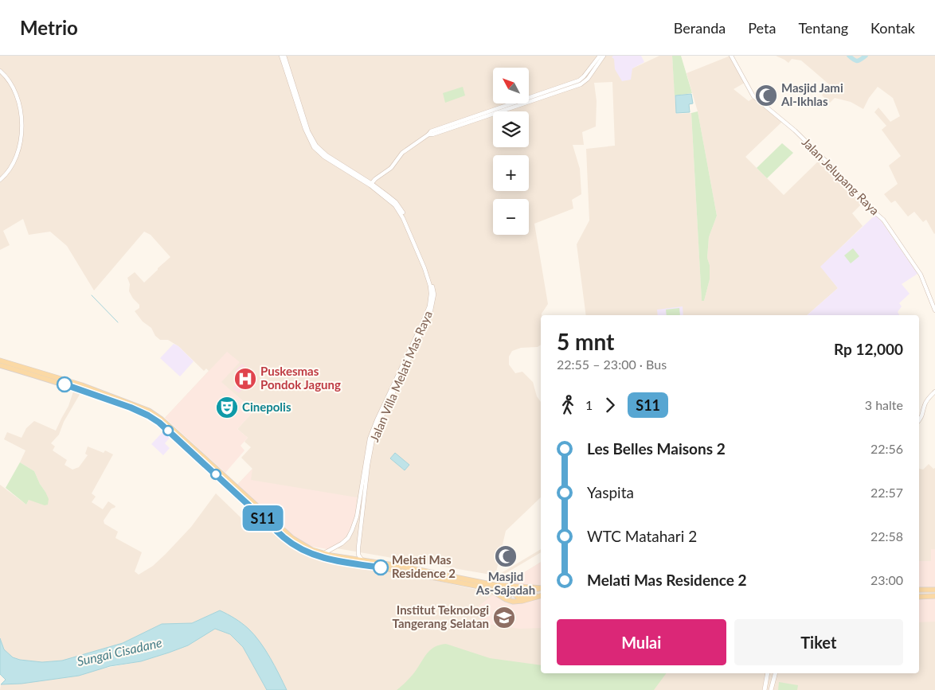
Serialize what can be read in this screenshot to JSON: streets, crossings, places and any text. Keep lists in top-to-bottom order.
{
  "streets": {
    "street": ["Jalan Jelupang Raya", "Jalan Villa Melati Mas Raya"]
  },
  "water": ["Sungai Cisadane"],
  "places": {
    "mosque": ["Masjid Jami Al-Ikhlas", "Masjid As-Sajadah"],
    "hospital": ["Puskesmas Pondok Jagung"],
    "theatre": ["Cinepolis"],
    "other": ["Melati Mas Residence 2"],
    "school or university": ["Institut Teknologi Tangerang Selatan"]
  },
  "lines": ["bus line S11"],
  "north": "top left",
  "page": {
    "header": "Metrio",
    "nav": [
      "Beranda",
      "Peta",
      "Tentang",
      "Kontak"
    ],
    "on_map": "S11",
    "map_buttons": ["+", "−"],
    "heading": ["5 mnt", "22:55 – 23:00 · Bus", "Rp 12,000"],
    "legs": ["1", "S11", "3 halte"],
    "list": [
      {
        "name": "Les Belles Maisons 2",
        "value": "22:56"
      },
      {
        "name": "Yaspita",
        "value": "22:57"
      },
      {
        "name": "WTC Matahari 2",
        "value": "22:58"
      },
      {
        "name": "Melati Mas Residence 2",
        "value": "23:00"
      }
    ],
    "buttons": ["Mulai", "Tiket"]
  }
}
